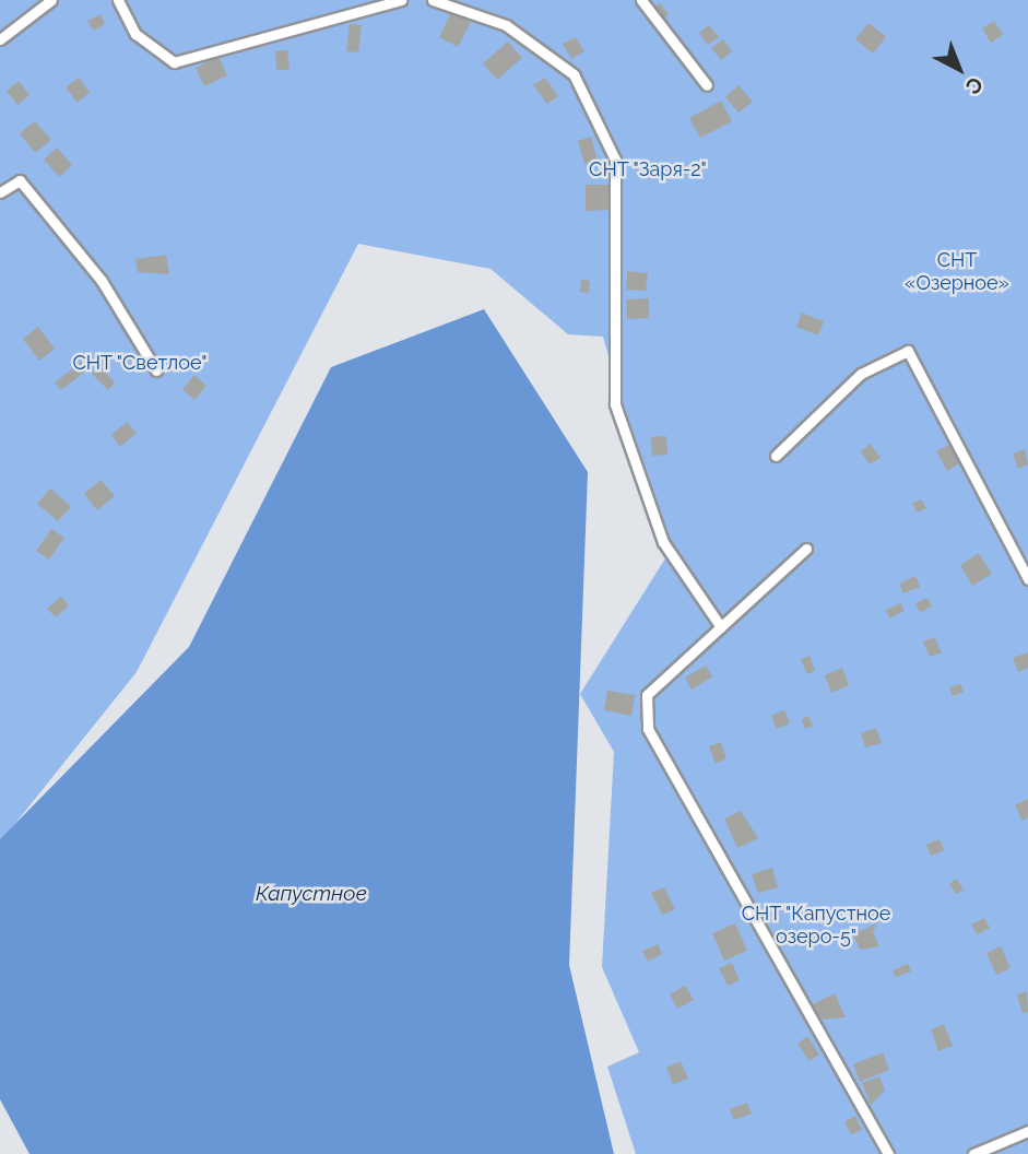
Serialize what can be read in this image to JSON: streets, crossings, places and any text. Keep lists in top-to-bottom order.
{
  "water": ["Капустное"],
  "parks": [
    "СНТ \"Заря-2\"",
    "СНТ «Озерное»",
    "СНТ \"Светлое\"",
    "СНТ \"Капустное озеро-5\""
  ],
  "north": "bottom right"
}
